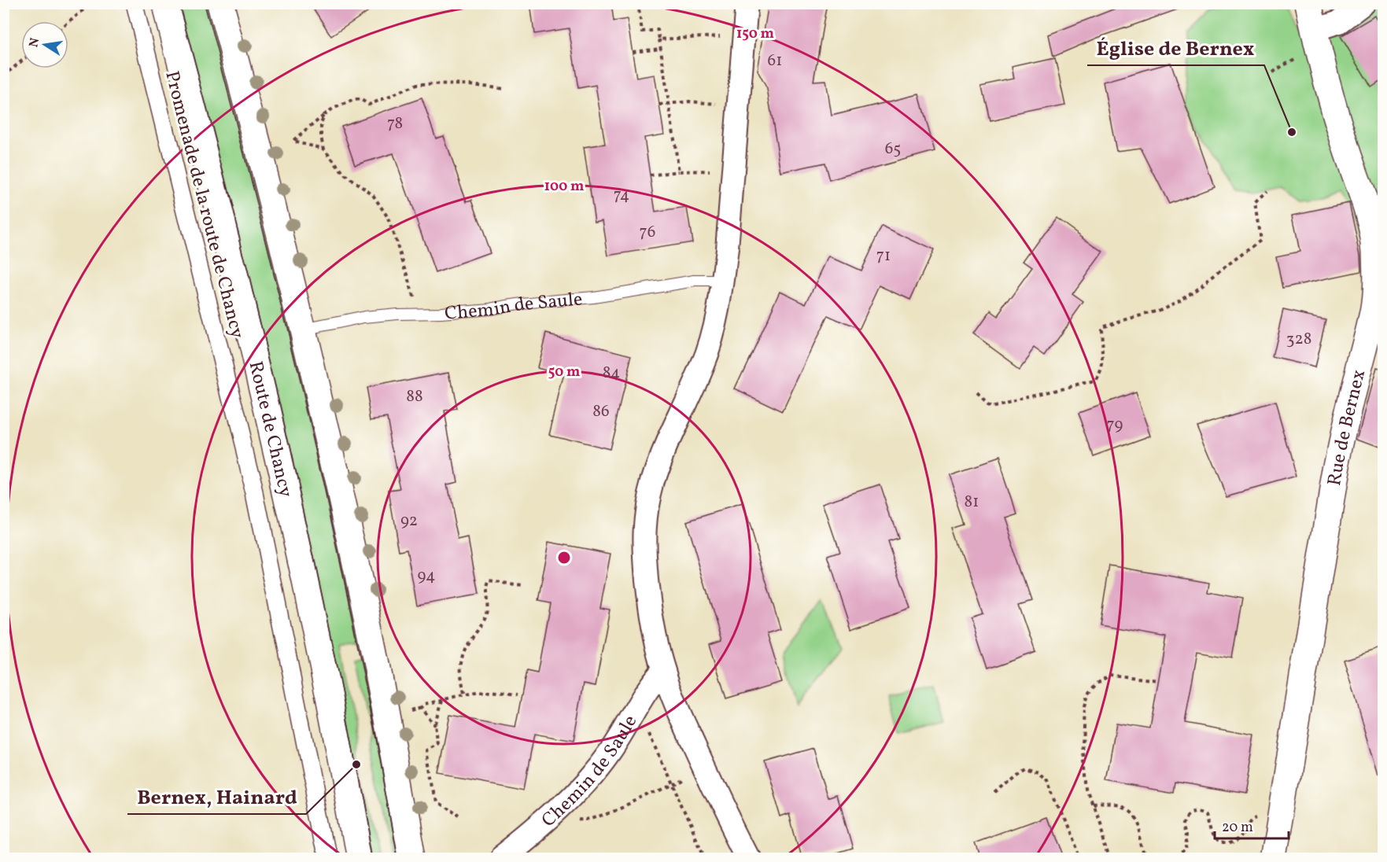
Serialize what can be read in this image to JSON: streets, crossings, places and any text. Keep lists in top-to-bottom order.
{
  "streets": {
    "main road": ["Rue de Bernex", "Route de Chancy"],
    "street": ["Promenade de la route de Chancy", "Chemin de Saule"]
  },
  "places": ["Église de Bernex", "Bernex, Hainard"],
  "house_numbers": [
    "61",
    "78",
    "65",
    "74",
    "76",
    "71",
    "328",
    "84",
    "88",
    "86",
    "79",
    "81",
    "92",
    "94"
  ],
  "scale_bar": "20 m",
  "north": "left",
  "rings": ["150 m", "100 m", "50 m"]
}
